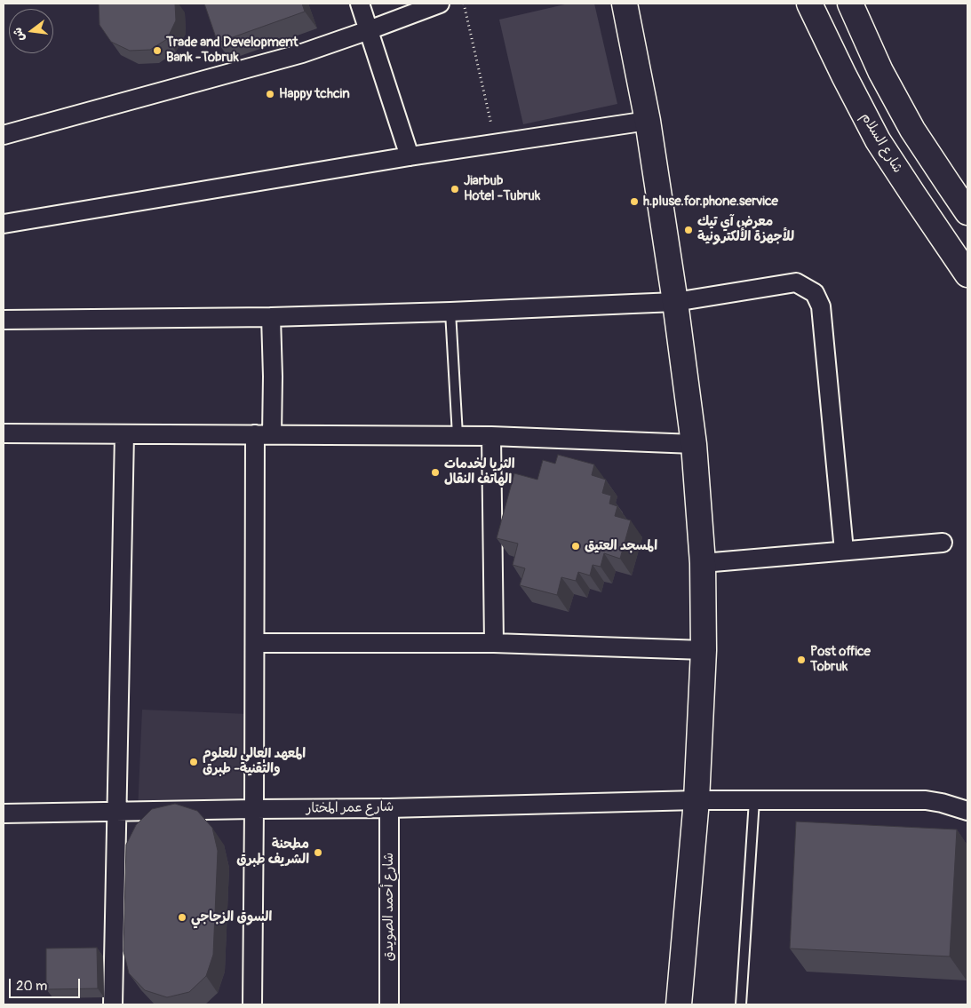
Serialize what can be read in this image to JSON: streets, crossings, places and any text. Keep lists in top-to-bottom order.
{
  "streets": {
    "street": ["شارع السلام", "شارع عمر المختار", "شارع أحمد الصويدق"]
  },
  "crossings": [
    ["شارع عمر المختار", "شارع أحمد الصويدق"]
  ],
  "places": [
    "Trade and Development Bank -Tobruk",
    "Happy tchcin",
    "Jiarbub Hotel -Tubruk",
    "h.pluse.for.phone.service",
    "معرض آي تيك للأجهزة الألكترونية",
    "الثريا لخدمات الهاتف النقال",
    "المسجد العتيق",
    "Post office Tobruk",
    "المعهد العالي للعلوم والتقنية- طبرق",
    "مطحنة الشريف طبرق",
    "السوق الزجاجي"
  ],
  "scale_bar": "20 m",
  "north": "left"
}
